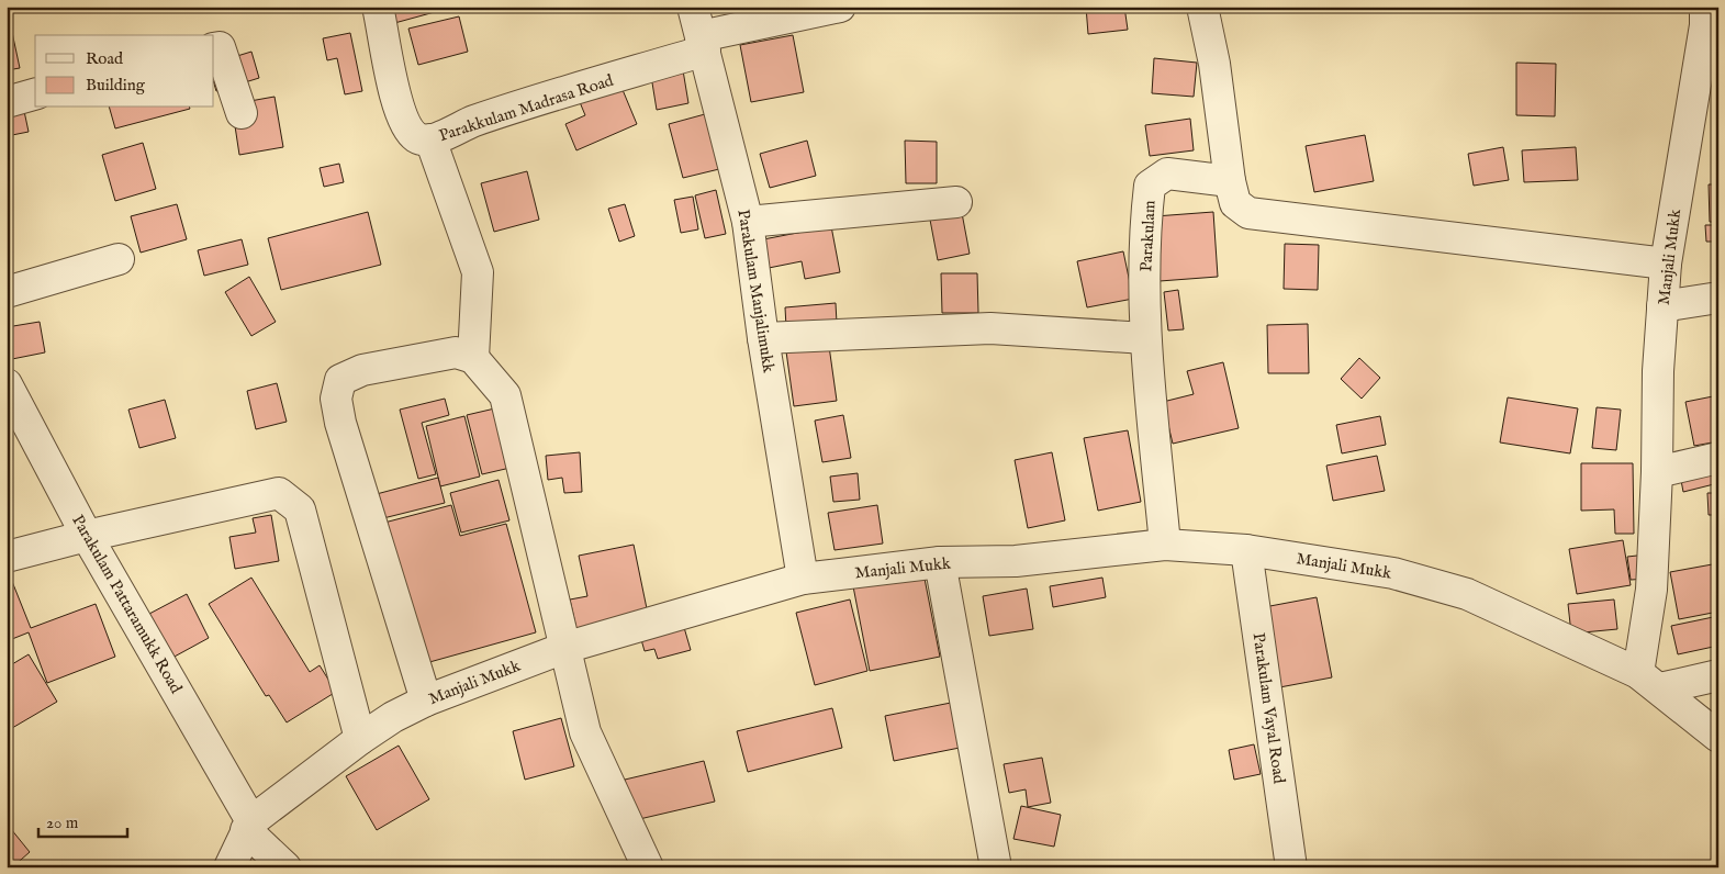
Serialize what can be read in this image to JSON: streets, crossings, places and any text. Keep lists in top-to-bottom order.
{
  "streets": {
    "street": [
      "Parakkulam Madrasa Road",
      "Parakulam",
      "Manjali Mukk",
      "Parakulam Manjalimukk",
      "Parakulam Pattaramukk Road",
      "Parakulam Vayal Road"
    ]
  },
  "crossings": [
    ["Parakkulam Madrasa Road", "Parakulam Manjalimukk"],
    ["Parakulam", "Manjali Mukk"],
    ["Manjali Mukk", "Parakulam Manjalimukk"],
    ["Manjali Mukk", "Parakulam Pattaramukk Road"],
    ["Manjali Mukk", "Parakulam Vayal Road"]
  ],
  "legend": ["Road", "Building"],
  "scale_bar": "20 m"
}
